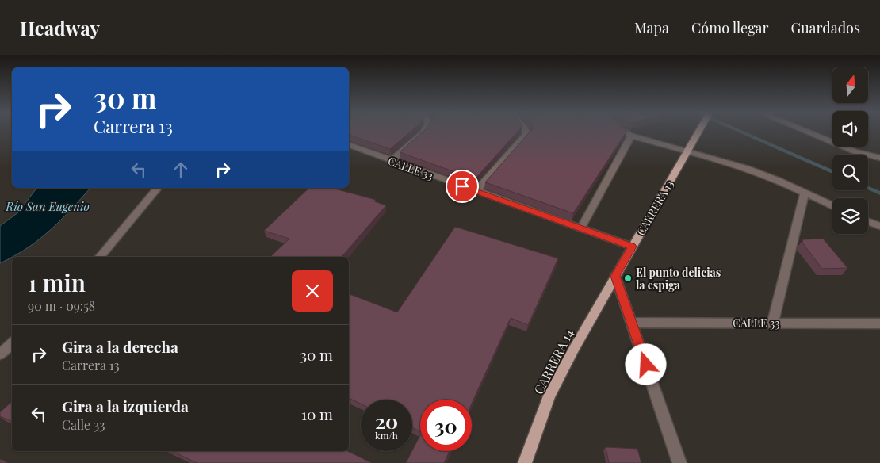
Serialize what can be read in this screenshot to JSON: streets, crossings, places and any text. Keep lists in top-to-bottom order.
{
  "streets": {
    "main road": ["CARRERA 13", "CARRERA 14"],
    "street": ["CALLE 33"]
  },
  "crossings": [
    ["CALLE 33", "CARRERA 13"],
    ["CARRERA 13", "CARRERA 14"]
  ],
  "water": ["Río San Eugenio"],
  "places": ["El punto delicias la espiga"],
  "north": "top",
  "page": {
    "header": "Headway",
    "nav": ["Mapa", "Cómo llegar", "Guardados"],
    "turn": ["30 m", "Carrera 13"],
    "heading": ["1 min", "90 m · 09:58"],
    "list": [
      {
        "name": "Gira a la derecha",
        "note": "Carrera 13",
        "value": "30 m"
      },
      {
        "name": "Gira a la izquierda",
        "note": "Calle 33",
        "value": "10 m"
      }
    ],
    "speed": "20 km/h",
    "limit": "30"
  }
}
